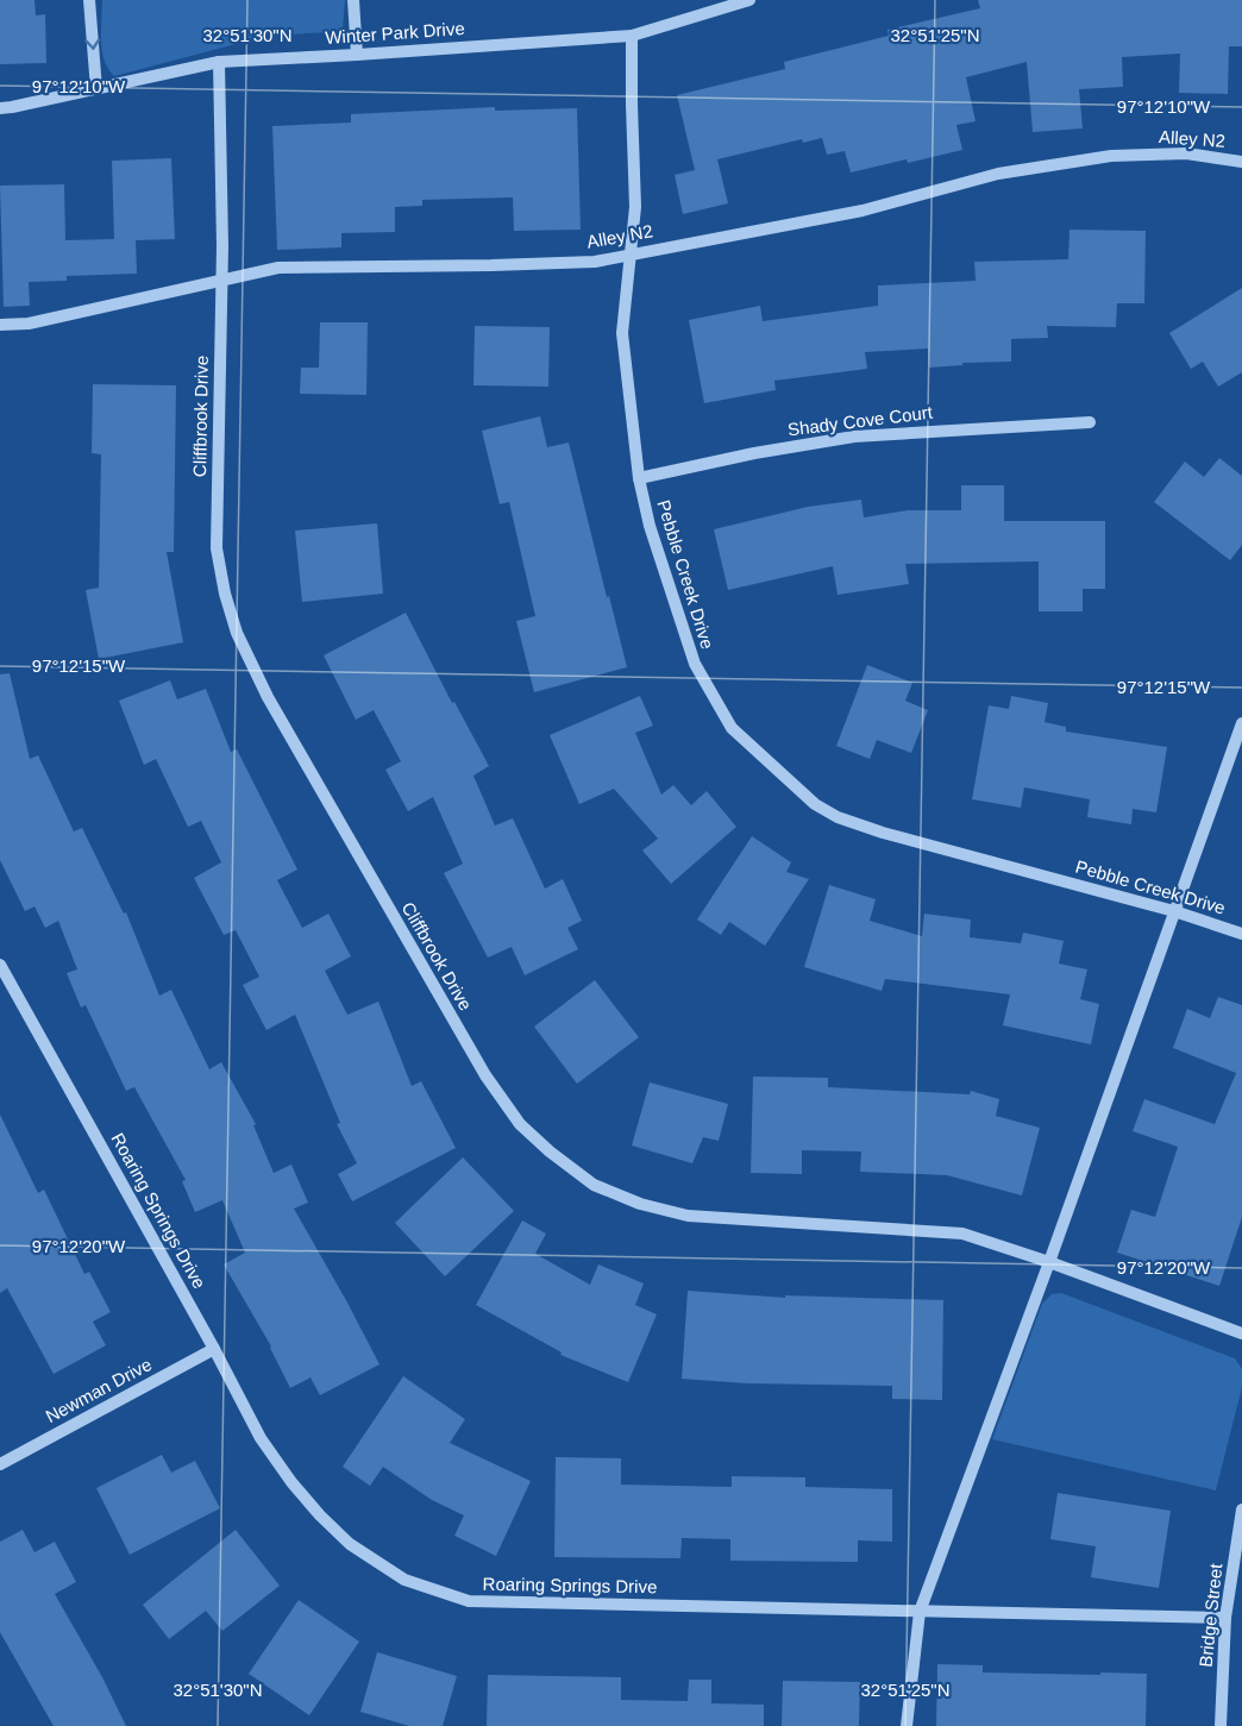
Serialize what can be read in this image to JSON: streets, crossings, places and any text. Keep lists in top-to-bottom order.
{
  "streets": {
    "street": [
      "Winter Park Drive",
      "Alley N2",
      "Cliffbrook Drive",
      "Shady Cove Court",
      "Pebble Creek Drive",
      "Roaring Springs Drive",
      "Newman Drive",
      "Bridge Street"
    ]
  },
  "crossings": [
    ["Winter Park Drive", "Cliffbrook Drive"],
    ["Winter Park Drive", "Pebble Creek Drive"],
    ["Alley N2", "Cliffbrook Drive"],
    ["Alley N2", "Pebble Creek Drive"],
    ["Shady Cove Court", "Pebble Creek Drive"],
    ["Roaring Springs Drive", "Newman Drive"],
    ["Roaring Springs Drive", "Bridge Street"]
  ],
  "coordinates": [
    "32°51'30\"N",
    "32°51'25\"N",
    "97°12'10\"W",
    "97°12'15\"W",
    "97°12'20\"W"
  ]
}
